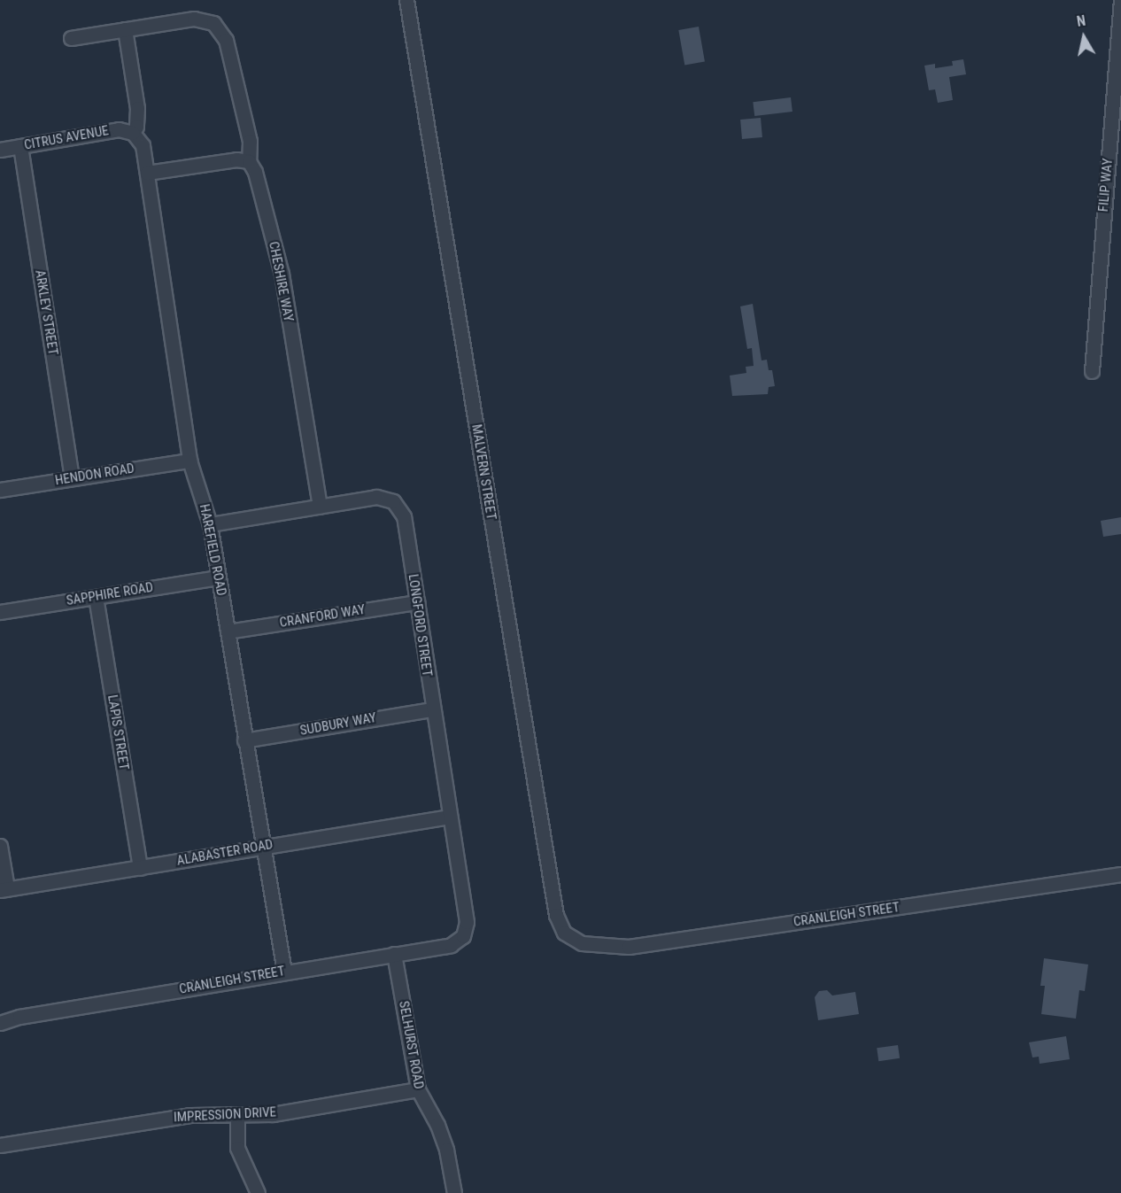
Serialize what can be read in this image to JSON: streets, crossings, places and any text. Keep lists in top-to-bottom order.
{
  "streets": {
    "street": [
      "CITRUS AVENUE",
      "FILIP WAY",
      "CHESHIRE WAY",
      "ARKLEY STREET",
      "MALVERN STREET",
      "HENDON ROAD",
      "HAREFIELD ROAD",
      "SAPPHIRE ROAD",
      "CRANFORD WAY",
      "LONGFORD STREET",
      "SUDBURY WAY",
      "LAPIS STREET",
      "ALABASTER ROAD",
      "CRANLEIGH STREET",
      "SELHURST ROAD",
      "IMPRESSION DRIVE"
    ]
  },
  "crossings": [
    ["CITRUS AVENUE", "ARKLEY STREET"],
    ["CITRUS AVENUE", "HAREFIELD ROAD"],
    ["CHESHIRE WAY", "LONGFORD STREET"],
    ["ARKLEY STREET", "HENDON ROAD"],
    ["MALVERN STREET", "CRANLEIGH STREET"],
    ["HENDON ROAD", "HAREFIELD ROAD"],
    ["HAREFIELD ROAD", "SAPPHIRE ROAD"],
    ["HAREFIELD ROAD", "CRANFORD WAY"],
    ["HAREFIELD ROAD", "LONGFORD STREET"],
    ["HAREFIELD ROAD", "SUDBURY WAY"],
    ["HAREFIELD ROAD", "ALABASTER ROAD"],
    ["HAREFIELD ROAD", "CRANLEIGH STREET"],
    ["SAPPHIRE ROAD", "LAPIS STREET"],
    ["CRANFORD WAY", "LONGFORD STREET"],
    ["LONGFORD STREET", "SUDBURY WAY"],
    ["LONGFORD STREET", "ALABASTER ROAD"],
    ["LONGFORD STREET", "CRANLEIGH STREET"],
    ["LAPIS STREET", "ALABASTER ROAD"],
    ["CRANLEIGH STREET", "SELHURST ROAD"],
    ["SELHURST ROAD", "IMPRESSION DRIVE"]
  ],
  "north": "top"
}
